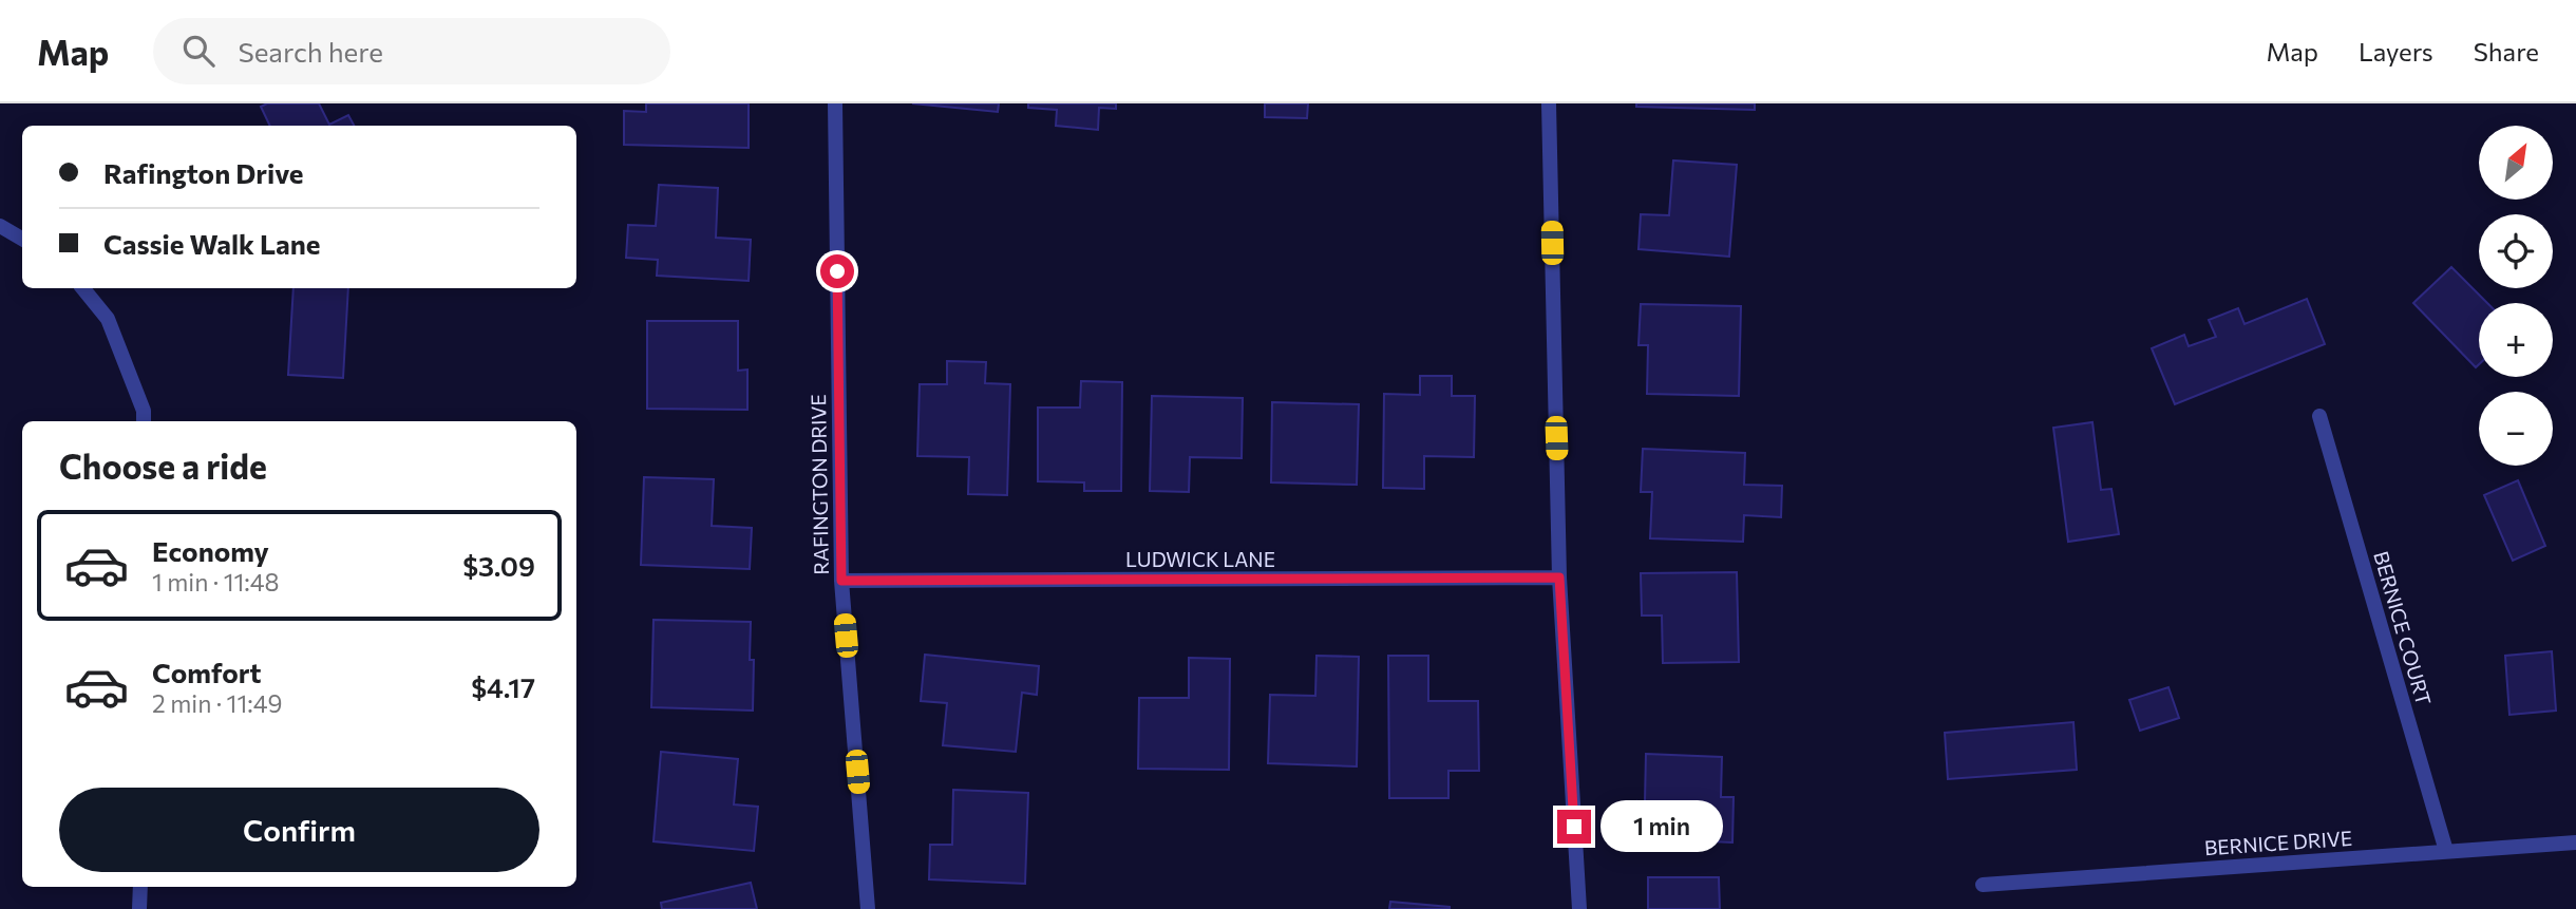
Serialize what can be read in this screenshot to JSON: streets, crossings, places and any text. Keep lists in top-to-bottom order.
{
  "streets": {
    "street": [
      "RAFINGTON DRIVE",
      "LUDWICK LANE",
      "BERNICE COURT",
      "BERNICE DRIVE"
    ]
  },
  "crossings": [
    ["RAFINGTON DRIVE", "LUDWICK LANE"],
    ["BERNICE COURT", "BERNICE DRIVE"]
  ],
  "north": "top right",
  "page": {
    "header": "Map",
    "search": "Search here",
    "nav": ["Map", "Layers", "Share"],
    "map_buttons": ["+", "−"],
    "banner": ["Rafington Drive", "Cassie Walk Lane"],
    "heading": "Choose a ride",
    "list": [
      {
        "name": "Economy",
        "note": "1 min · 11:48",
        "value": "$3.09"
      },
      {
        "name": "Comfort",
        "note": "2 min · 11:49",
        "value": "$4.17"
      }
    ],
    "buttons": "Confirm",
    "bubble": "1 min"
  }
}
